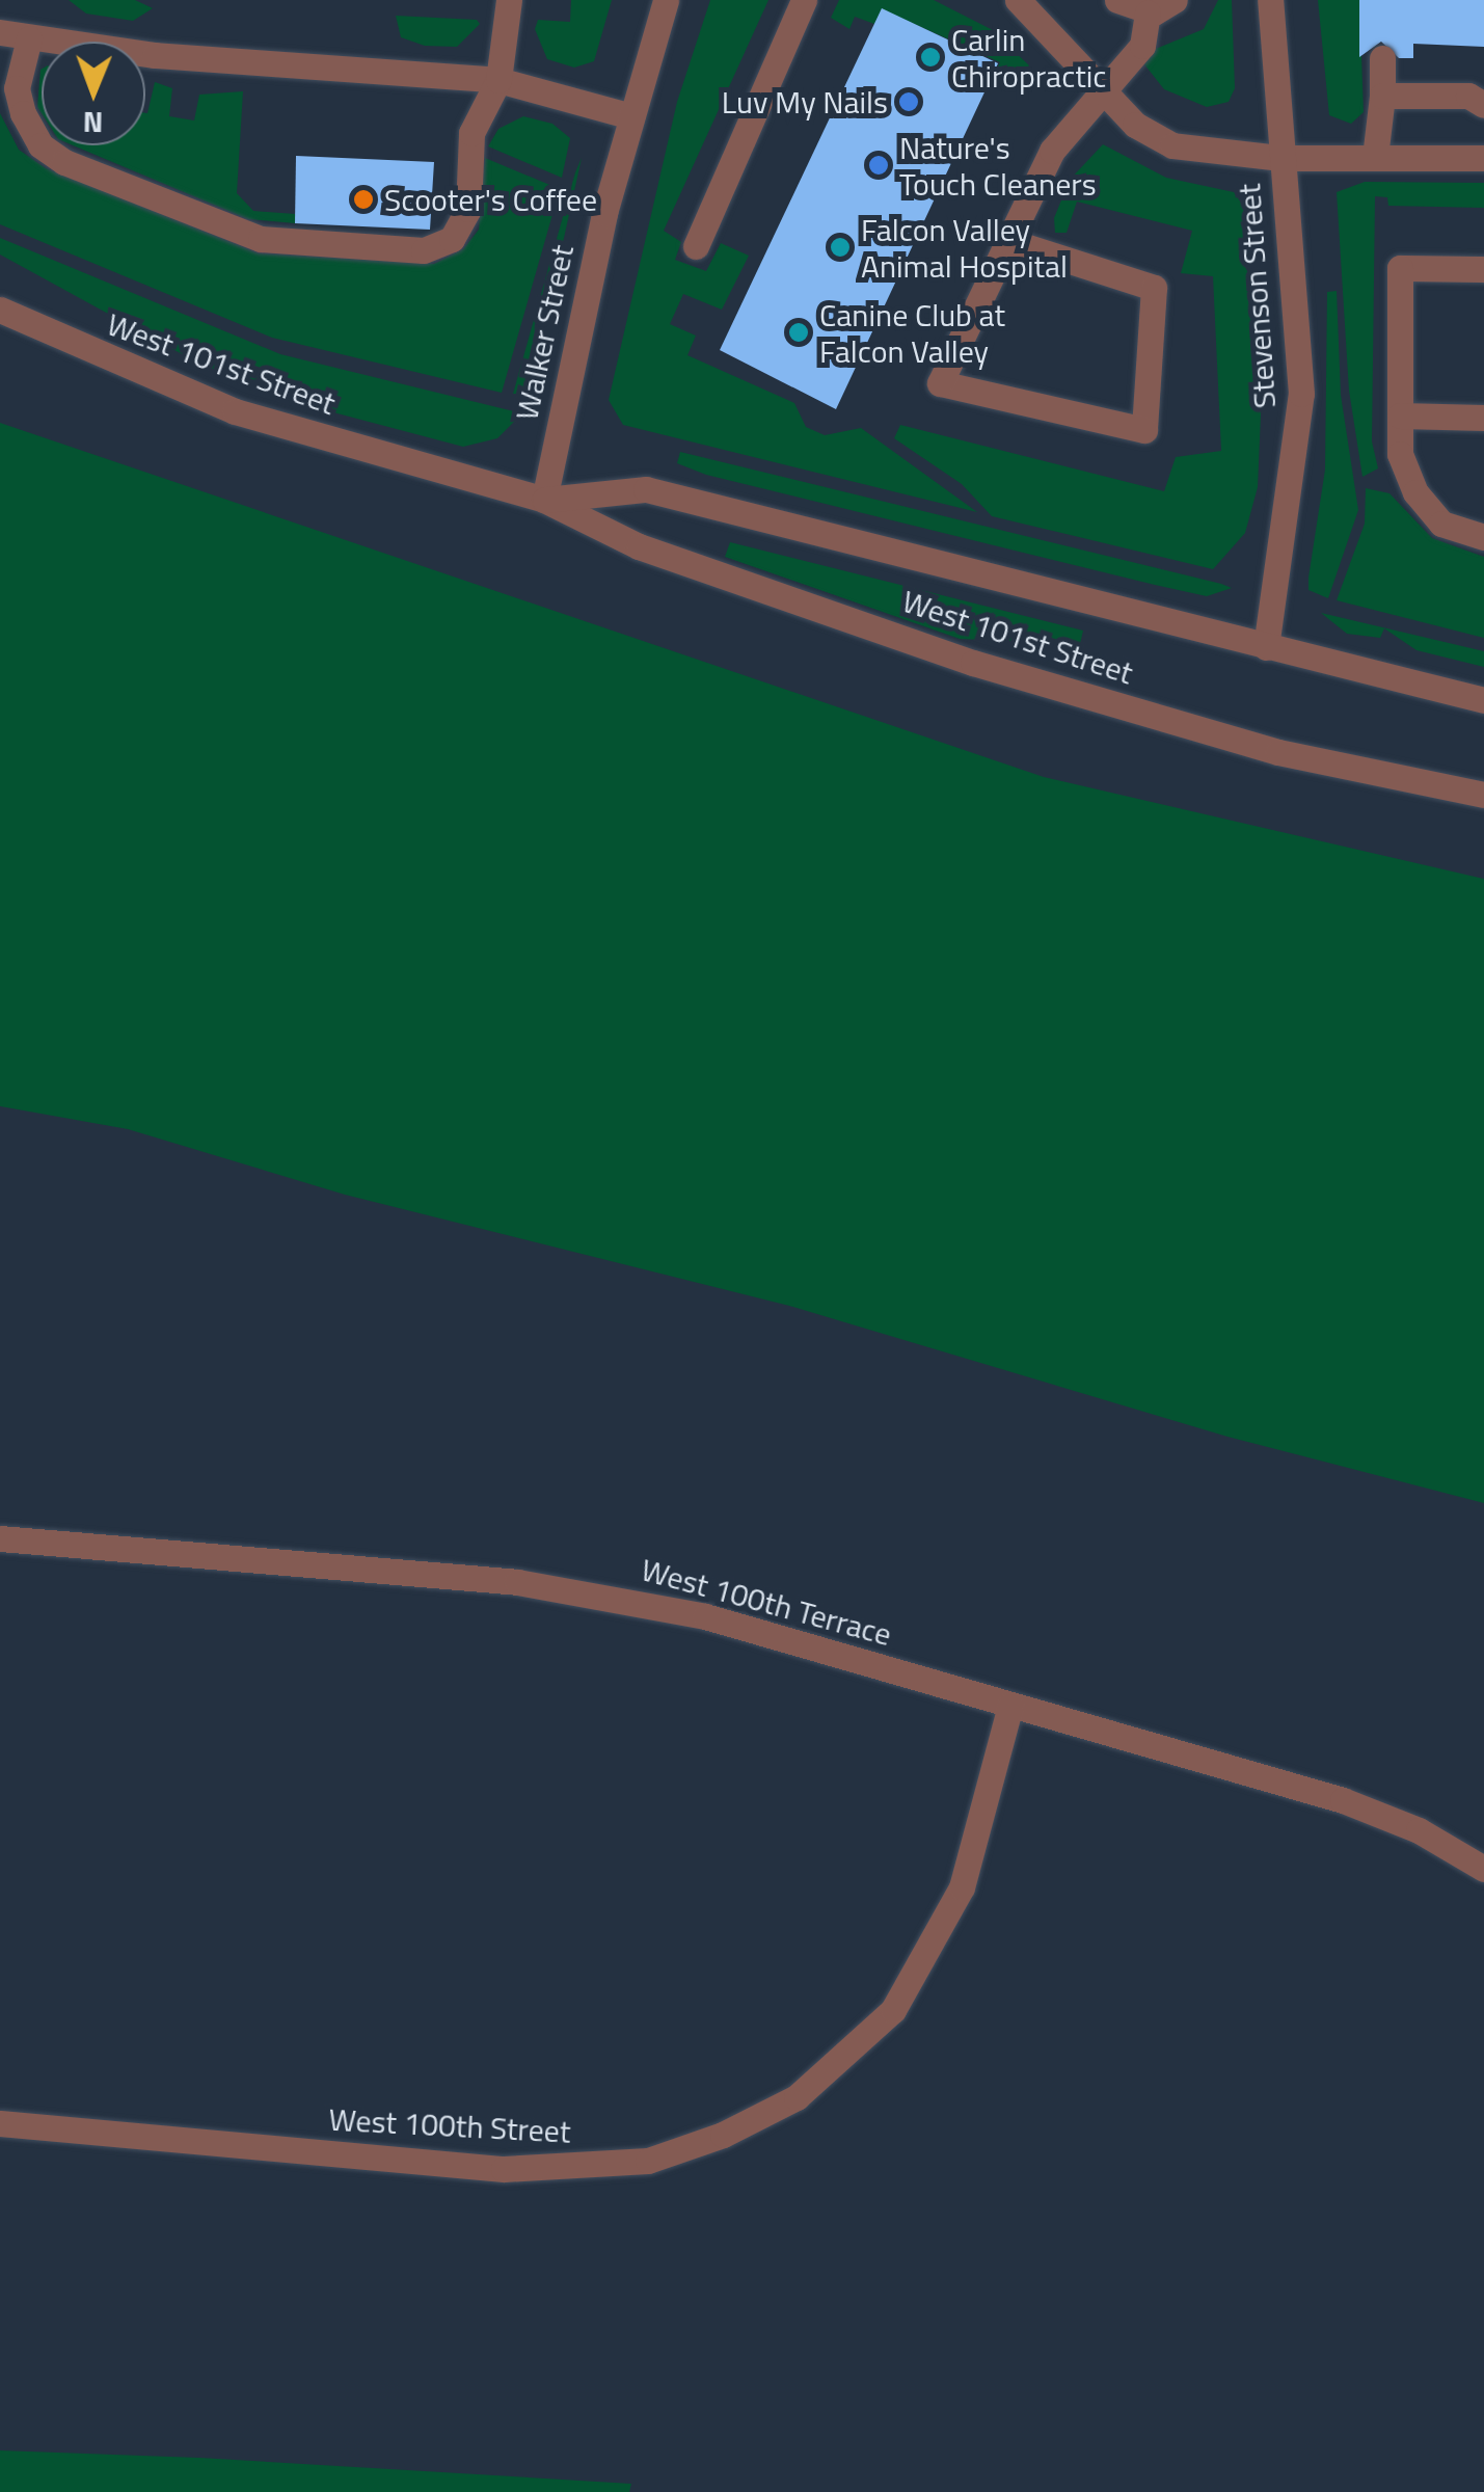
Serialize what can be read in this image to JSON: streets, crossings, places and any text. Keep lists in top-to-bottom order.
{
  "streets": {
    "street": [
      "Stevenson Street",
      "Walker Street",
      "West 101st Street",
      "West 100th Terrace",
      "West 100th Street"
    ]
  },
  "crossings": [
    ["Stevenson Street", "West 101st Street"],
    ["Walker Street", "West 101st Street"],
    ["West 100th Terrace", "West 100th Street"]
  ],
  "places": [
    "Carlin Chiropractic",
    "Luv My Nails",
    "Nature's Touch Cleaners",
    "Scooter's Coffee",
    "Falcon Valley Animal Hospital",
    "Canine Club at Falcon Valley"
  ],
  "north": "bottom"
}
